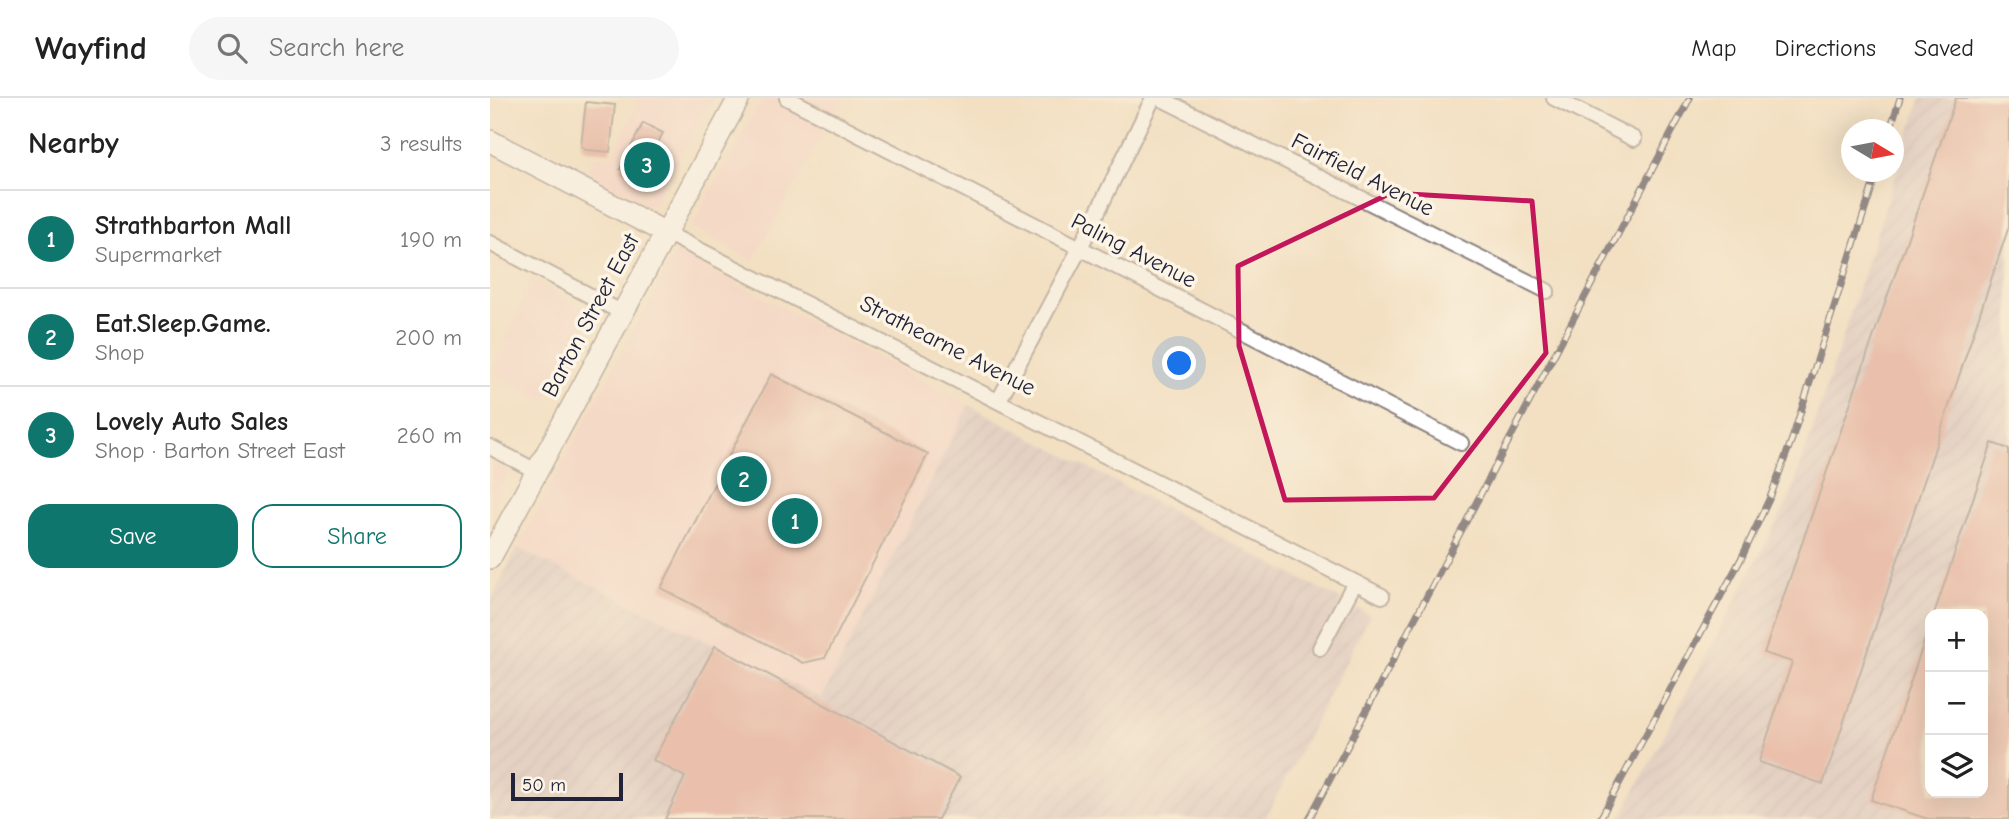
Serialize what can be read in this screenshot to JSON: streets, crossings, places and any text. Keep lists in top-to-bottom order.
{
  "streets": {
    "main road": ["Barton Street East", "Strathearne Avenue"],
    "street": ["Fairfield Avenue", "Paling Avenue"]
  },
  "crossings": [
    ["Barton Street East", "Strathearne Avenue"]
  ],
  "scale_bar": "50 m",
  "north": "right",
  "page": {
    "header": "Wayfind",
    "search": "Search here",
    "nav": ["Map", "Directions", "Saved"],
    "heading": ["Nearby", "3 results"],
    "pins": ["3", "2", "1"],
    "list": [
      {
        "mark": "1",
        "name": "Strathbarton Mall",
        "note": "Supermarket",
        "value": "190 m"
      },
      {
        "mark": "2",
        "name": "Eat.Sleep.Game.",
        "note": "Shop",
        "value": "200 m"
      },
      {
        "mark": "3",
        "name": "Lovely Auto Sales",
        "note": "Shop · Barton Street East",
        "value": "260 m"
      }
    ],
    "buttons": ["Save", "Share"],
    "map_buttons": ["+", "−"],
    "scale": "50 m"
  }
}
